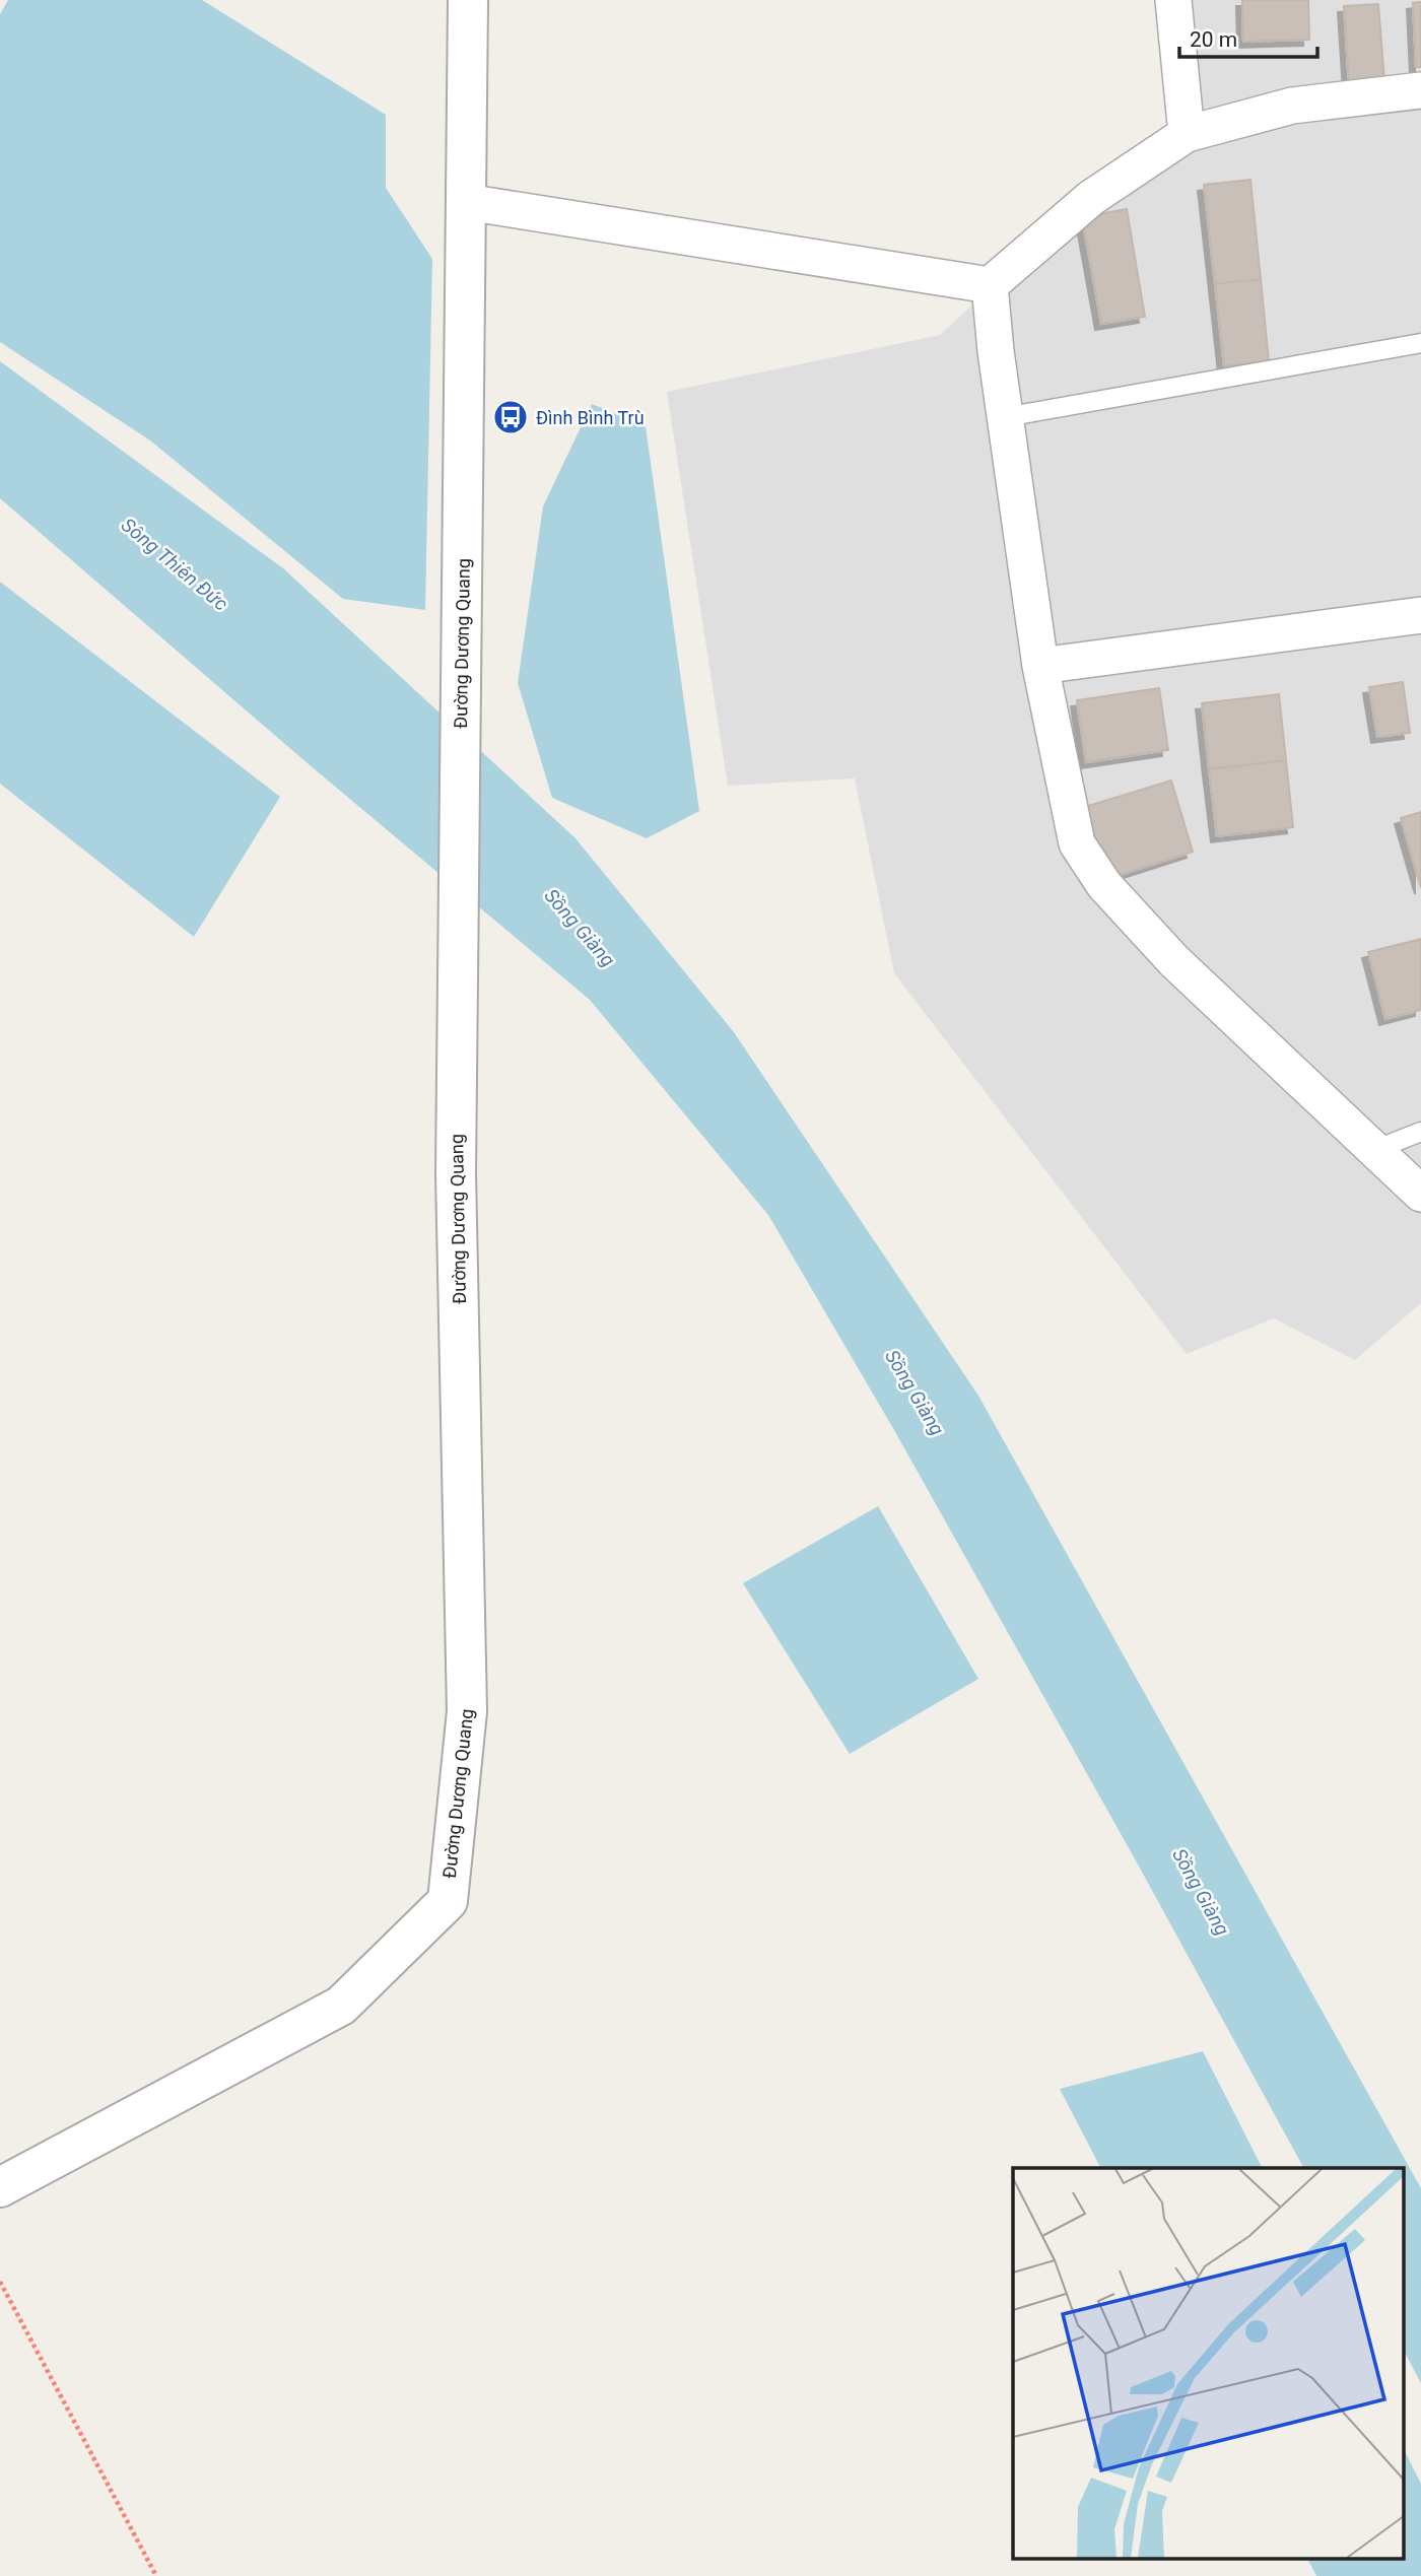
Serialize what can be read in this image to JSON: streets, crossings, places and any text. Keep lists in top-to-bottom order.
{
  "streets": {
    "street": ["Đường Dương Quang"]
  },
  "water": ["Sông Thiên Đức", "Sồng Giàng"],
  "places": {
    "bus stop": ["Đình Bình Trù"]
  },
  "scale_bar": "20 m"
}
